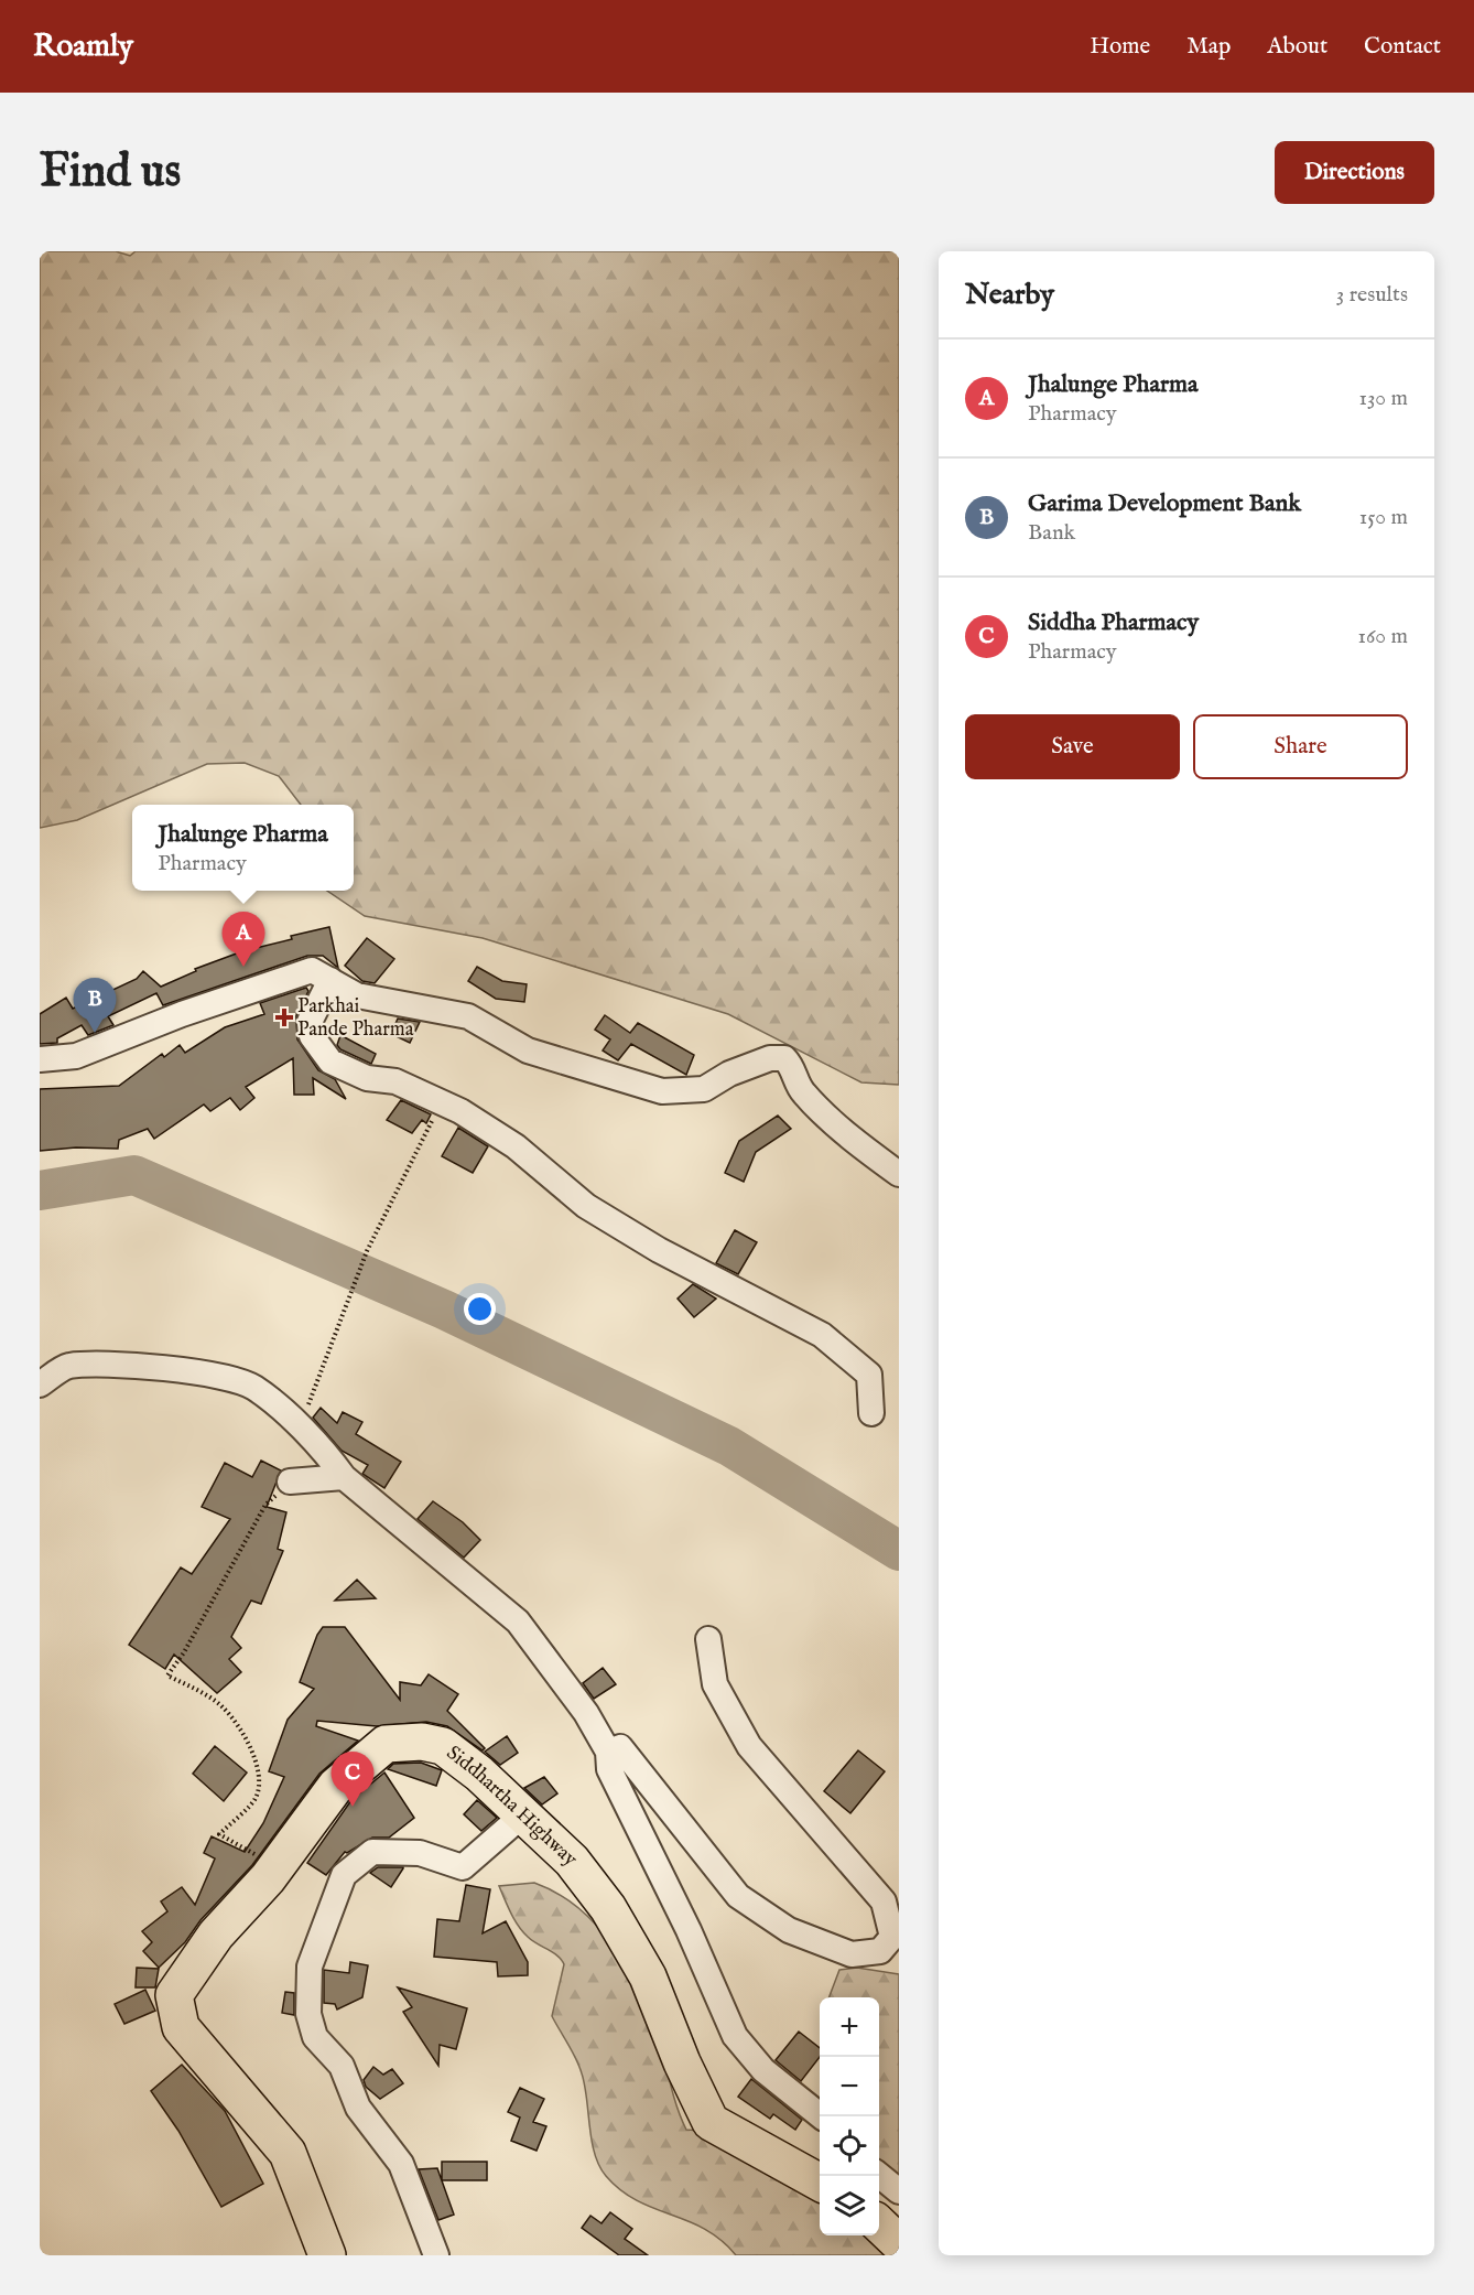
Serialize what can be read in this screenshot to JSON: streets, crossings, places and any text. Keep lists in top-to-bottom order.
{
  "streets": {
    "highway": ["Siddhartha Highway"]
  },
  "places": {
    "health": ["Parkhai Pande Pharma"]
  },
  "page": {
    "header": "Roamly",
    "nav": [
      "Home",
      "Map",
      "About",
      "Contact"
    ],
    "buttons": [
      "Directions",
      ["Save", "Share"]
    ],
    "title": "Find us",
    "heading": ["Nearby", "3 results"],
    "list": [
      {
        "mark": "A",
        "name": "Jhalunge Pharma",
        "note": "Pharmacy",
        "value": "130 m"
      },
      {
        "mark": "B",
        "name": "Garima Development Bank",
        "note": "Bank",
        "value": "150 m"
      },
      {
        "mark": "C",
        "name": "Siddha Pharmacy",
        "note": "Pharmacy",
        "value": "160 m"
      }
    ],
    "popup": ["Jhalunge Pharma", "Pharmacy"],
    "pins": ["A", "B", "C"],
    "map_buttons": ["+", "−"]
  }
}
